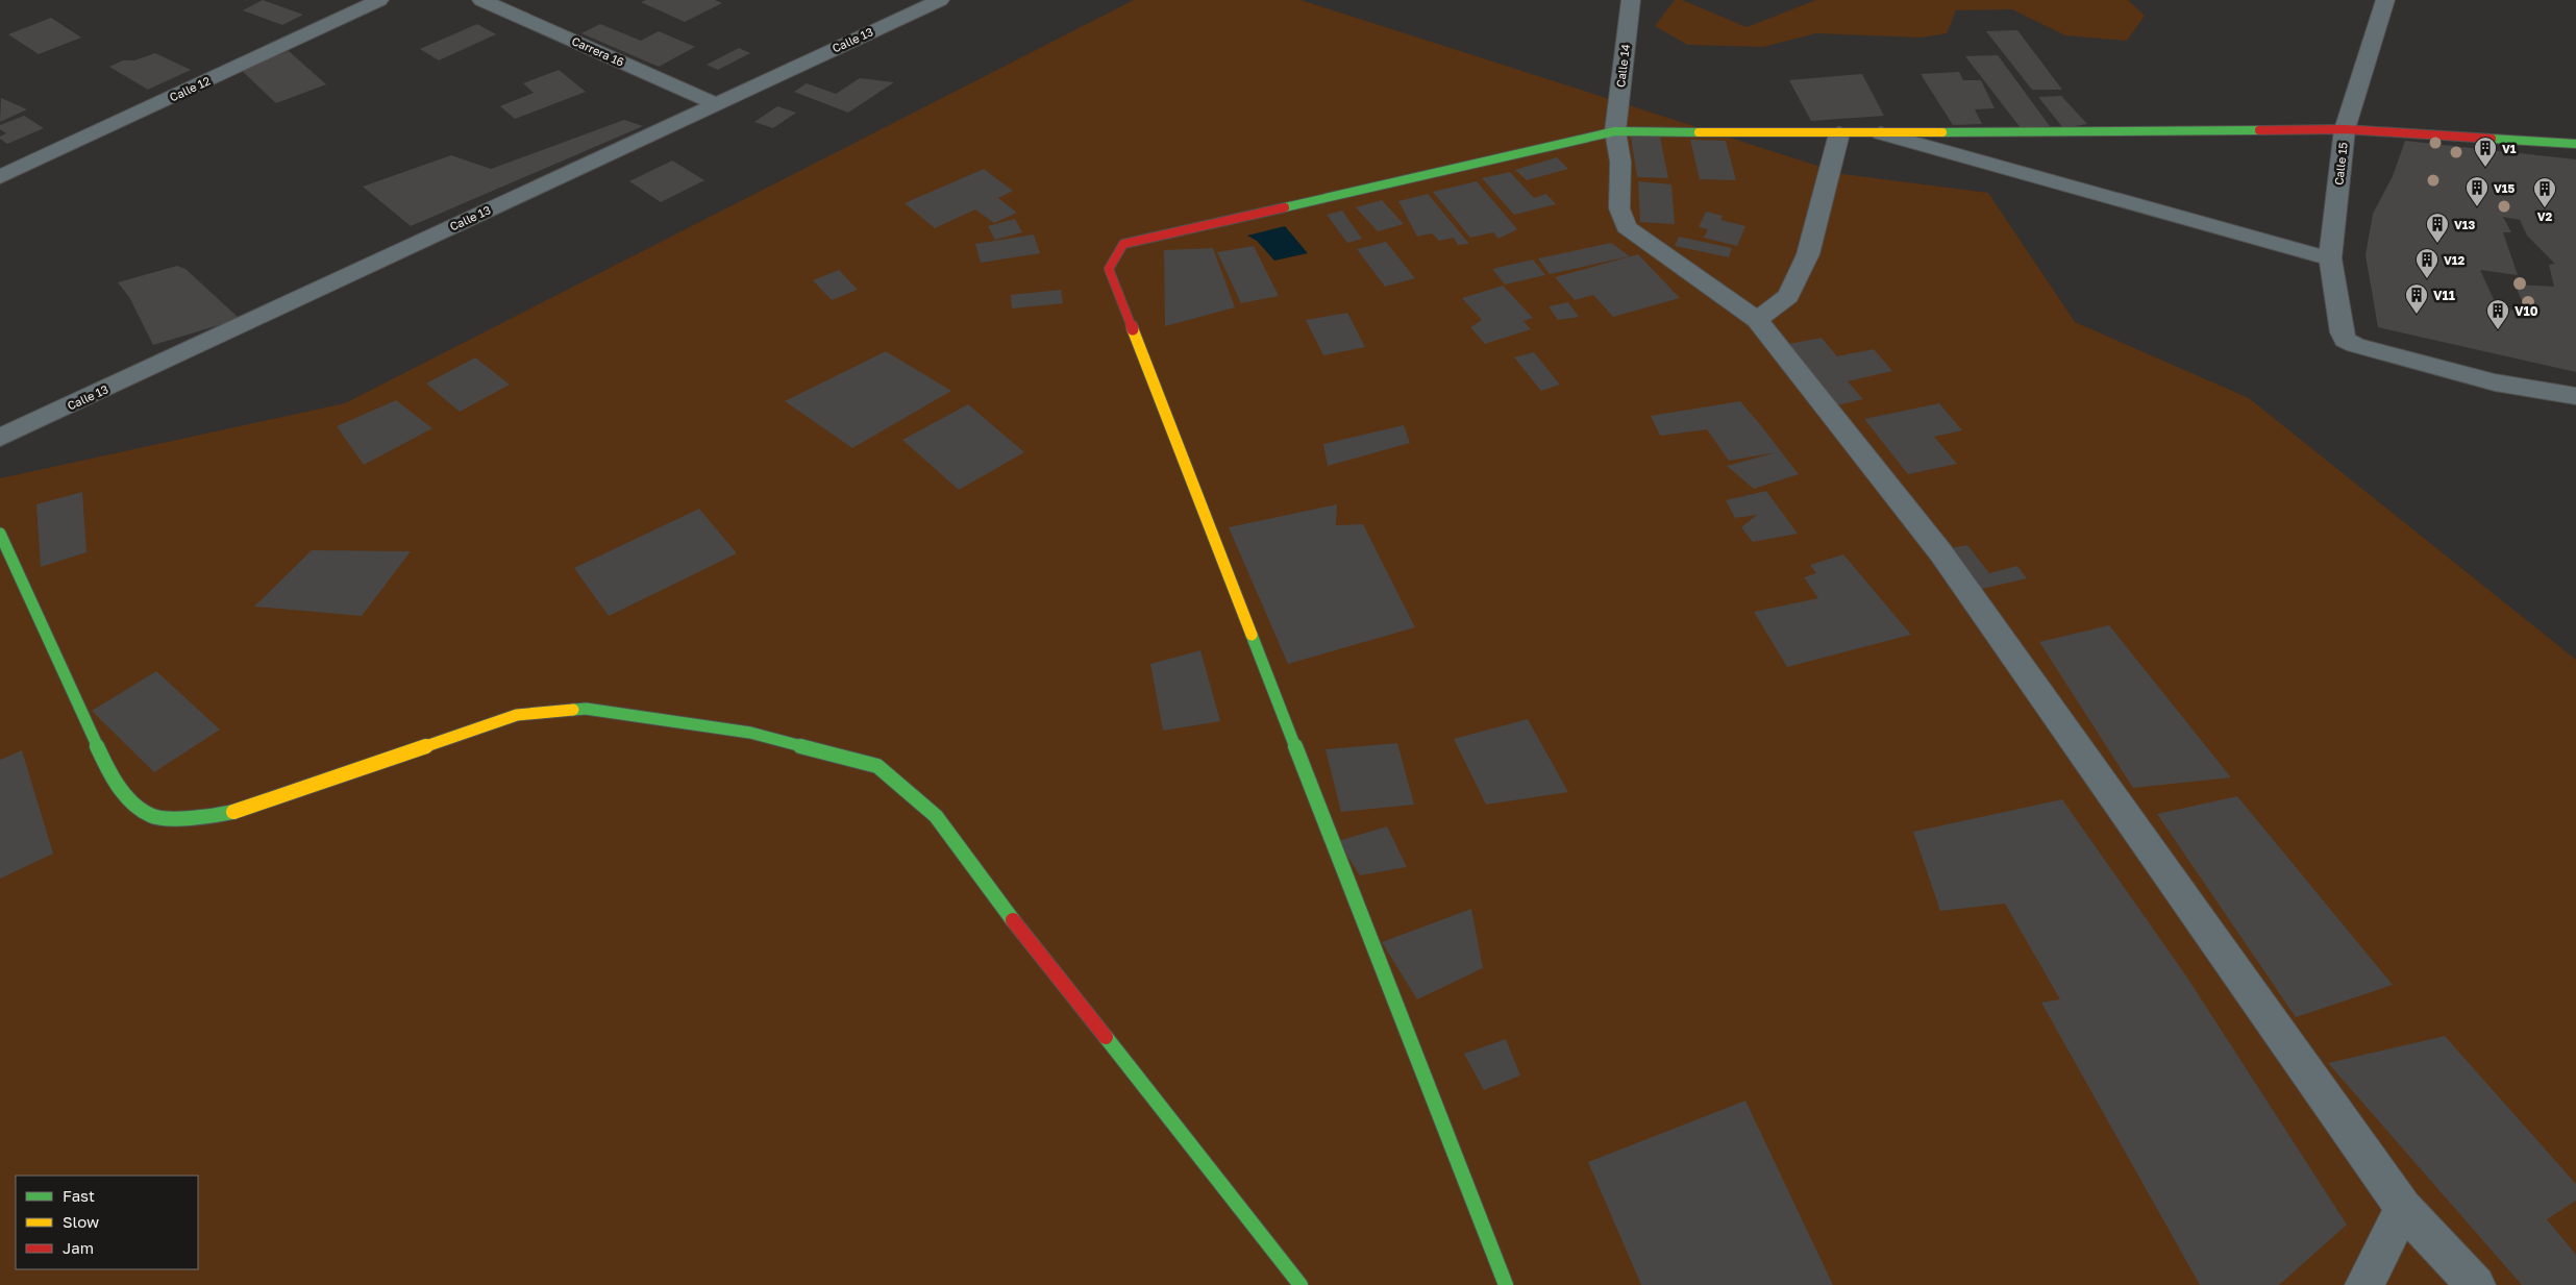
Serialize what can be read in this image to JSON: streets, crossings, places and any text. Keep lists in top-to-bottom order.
{
  "streets": {
    "street": [
      "Calle 13",
      "Carrera 16",
      "Calle 14",
      "Calle 12",
      "Calle 15"
    ]
  },
  "crossings": [
    ["Calle 13", "Carrera 16"]
  ],
  "places": {
    "building": [
      "V1",
      "V15",
      "V2",
      "V13",
      "V12",
      "V11",
      "V10"
    ]
  },
  "legend": ["Fast", "Slow", "Jam"]
}
